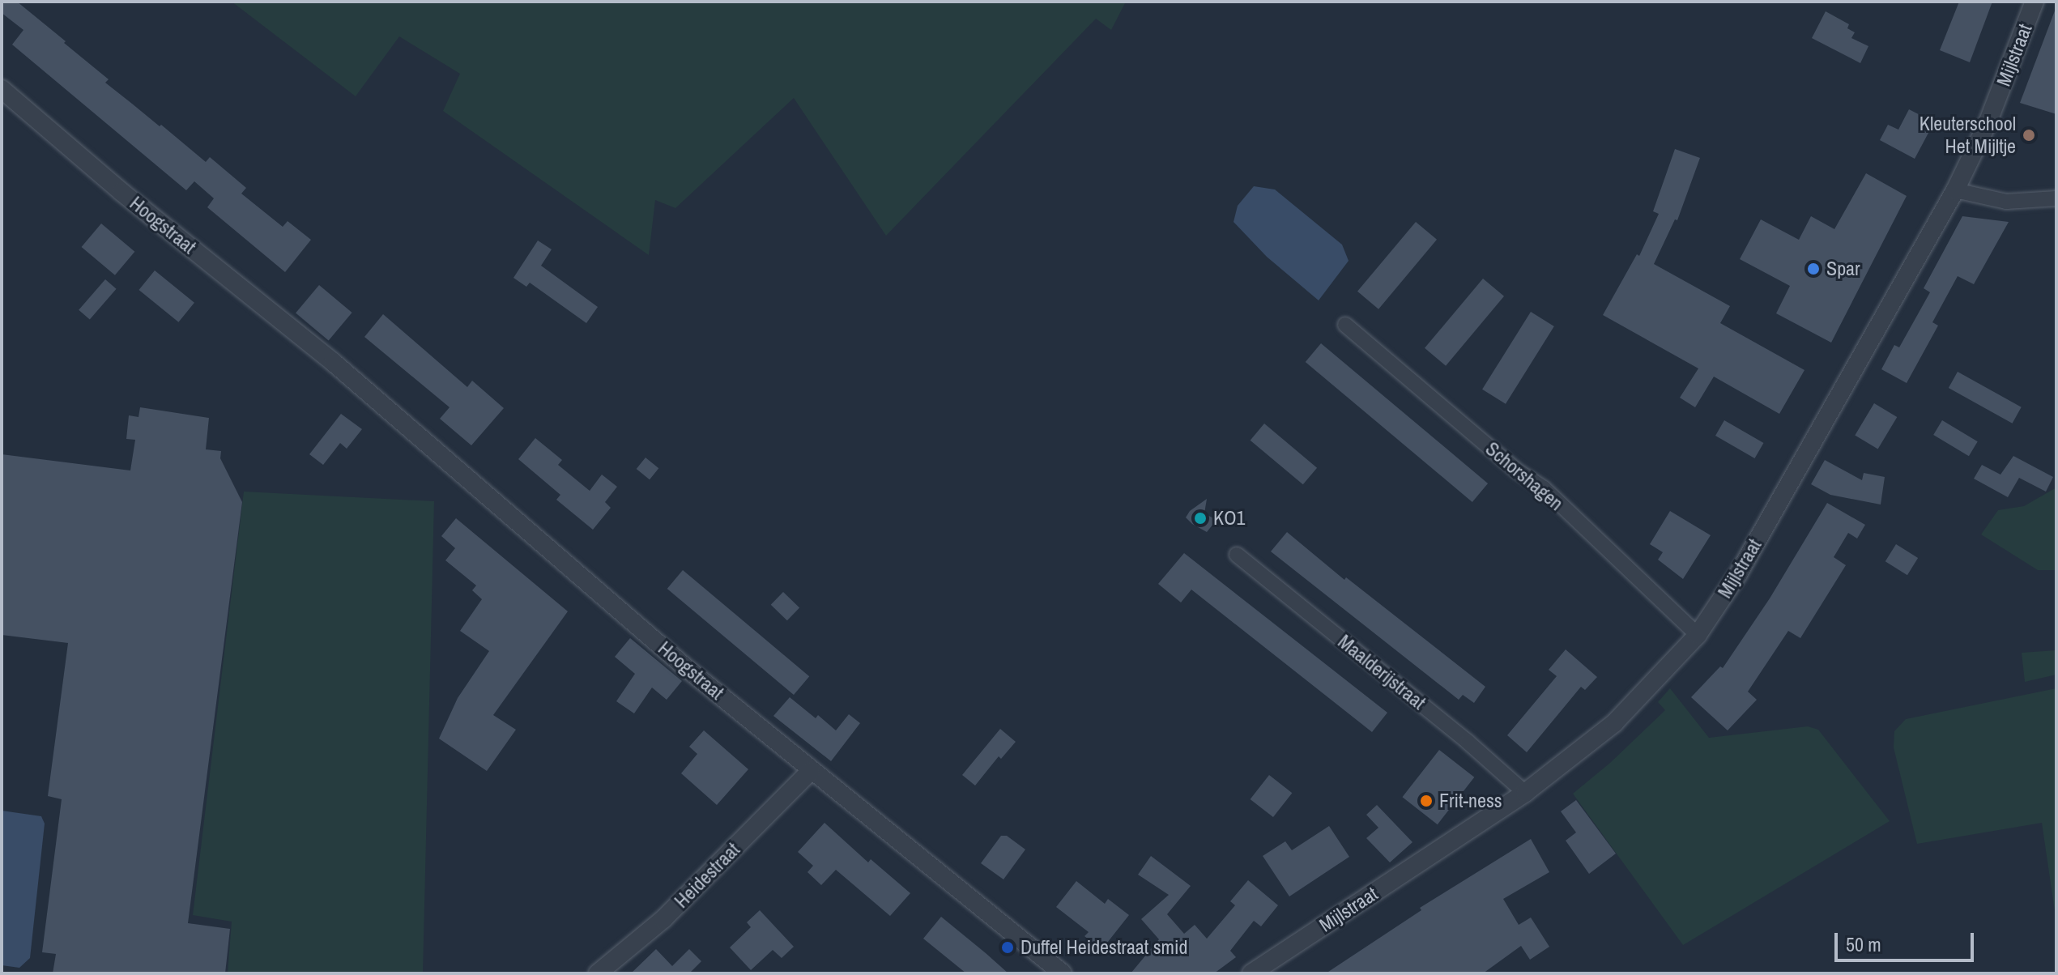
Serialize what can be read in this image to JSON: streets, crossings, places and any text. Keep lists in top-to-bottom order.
{
  "streets": {
    "street": [
      "Mijlstraat",
      "Hoogstraat",
      "Schorshagen",
      "Maalderijstraat",
      "Heidestraat"
    ]
  },
  "crossings": [
    ["Mijlstraat", "Schorshagen"],
    ["Mijlstraat", "Maalderijstraat"],
    ["Hoogstraat", "Heidestraat"]
  ],
  "places": [
    "Kleuterschool Het Mijltje",
    "Spar",
    "KO1",
    "Frit-ness",
    "Duffel Heidestraat smid"
  ],
  "scale_bar": "50 m"
}
